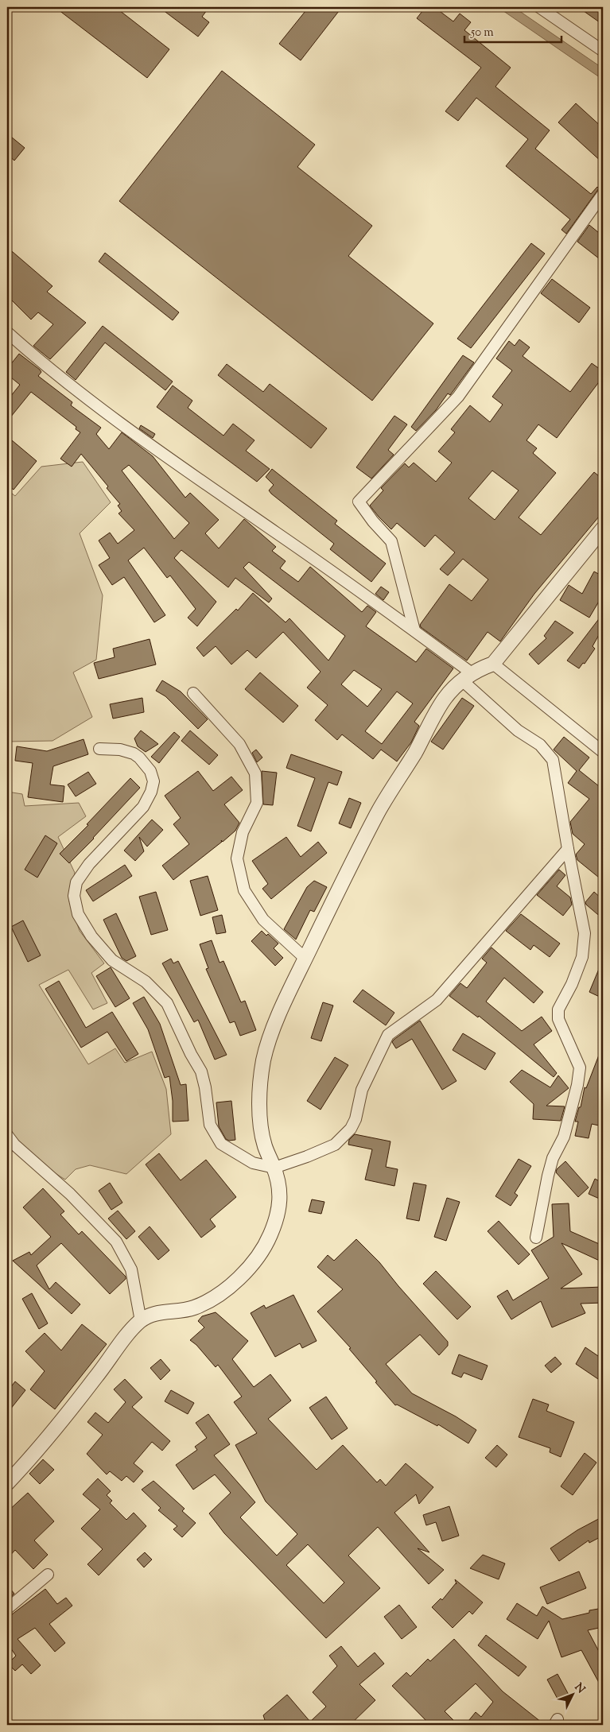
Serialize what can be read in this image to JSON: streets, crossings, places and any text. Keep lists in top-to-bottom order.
{
  "scale_bar": "50 m",
  "north": "top right"
}
